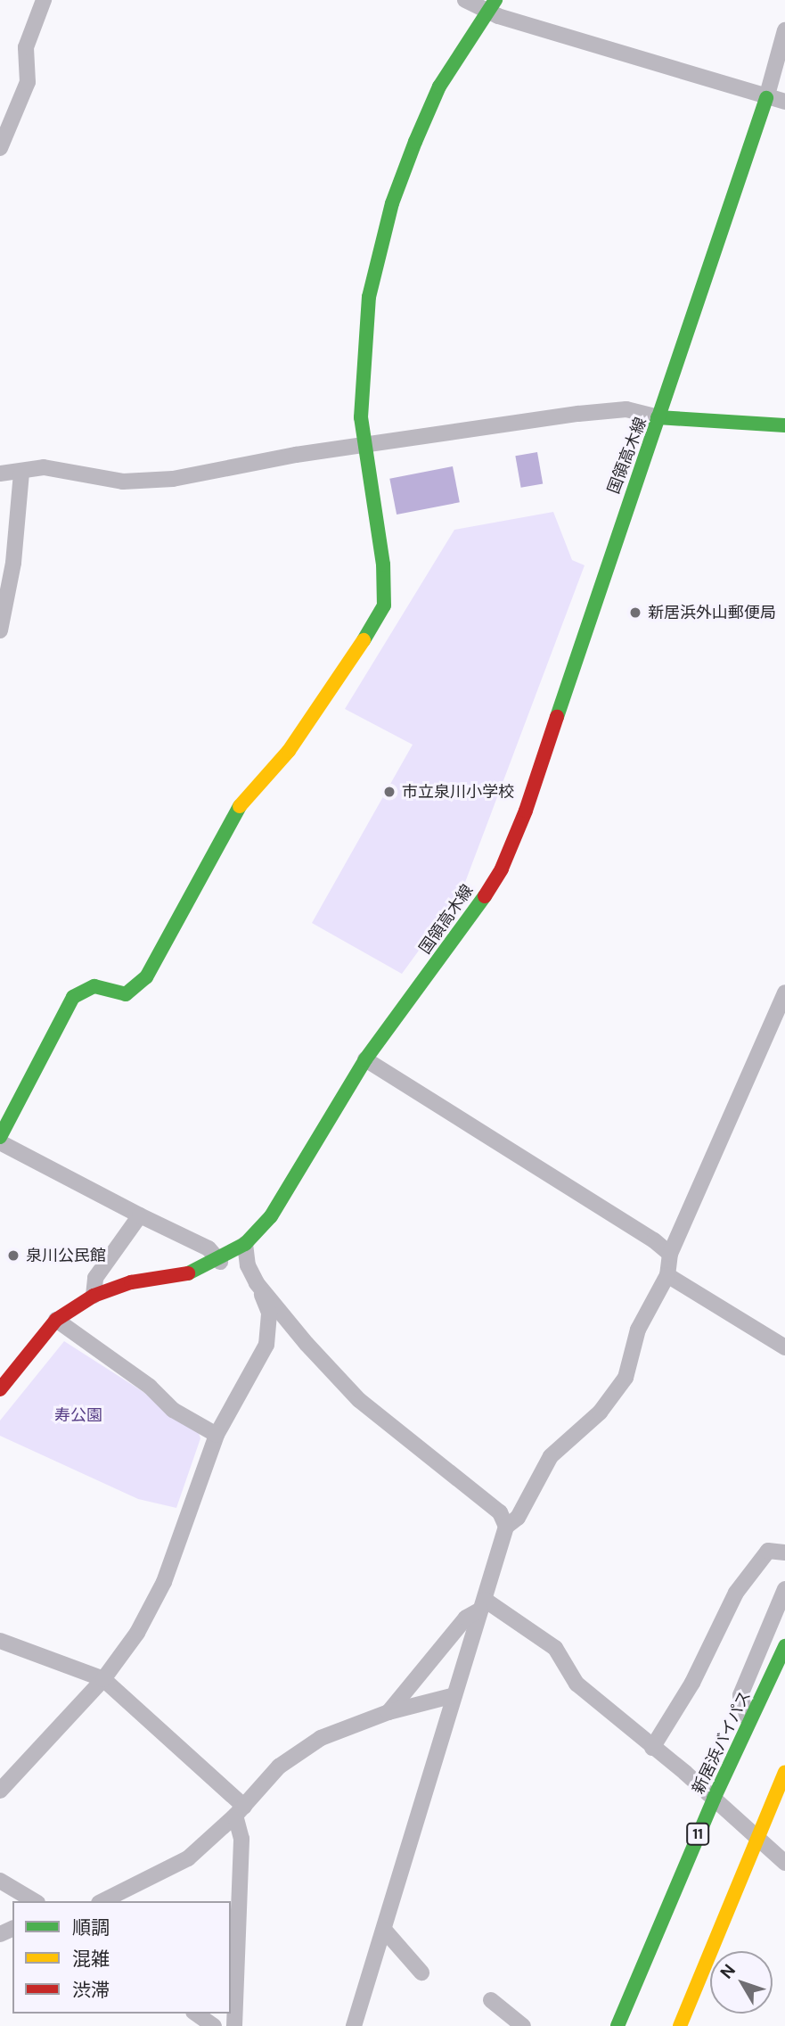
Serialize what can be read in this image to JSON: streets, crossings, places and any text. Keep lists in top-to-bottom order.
{
  "streets": {
    "main road": ["国領高木線", "新居浜バイパス", "11"]
  },
  "parks": ["寿公園"],
  "places": ["新居浜外山郵便局", "市立泉川小学校", "泉川公民館"],
  "legend": ["順調", "混雑", "渋滞"],
  "north": "top left"
}
